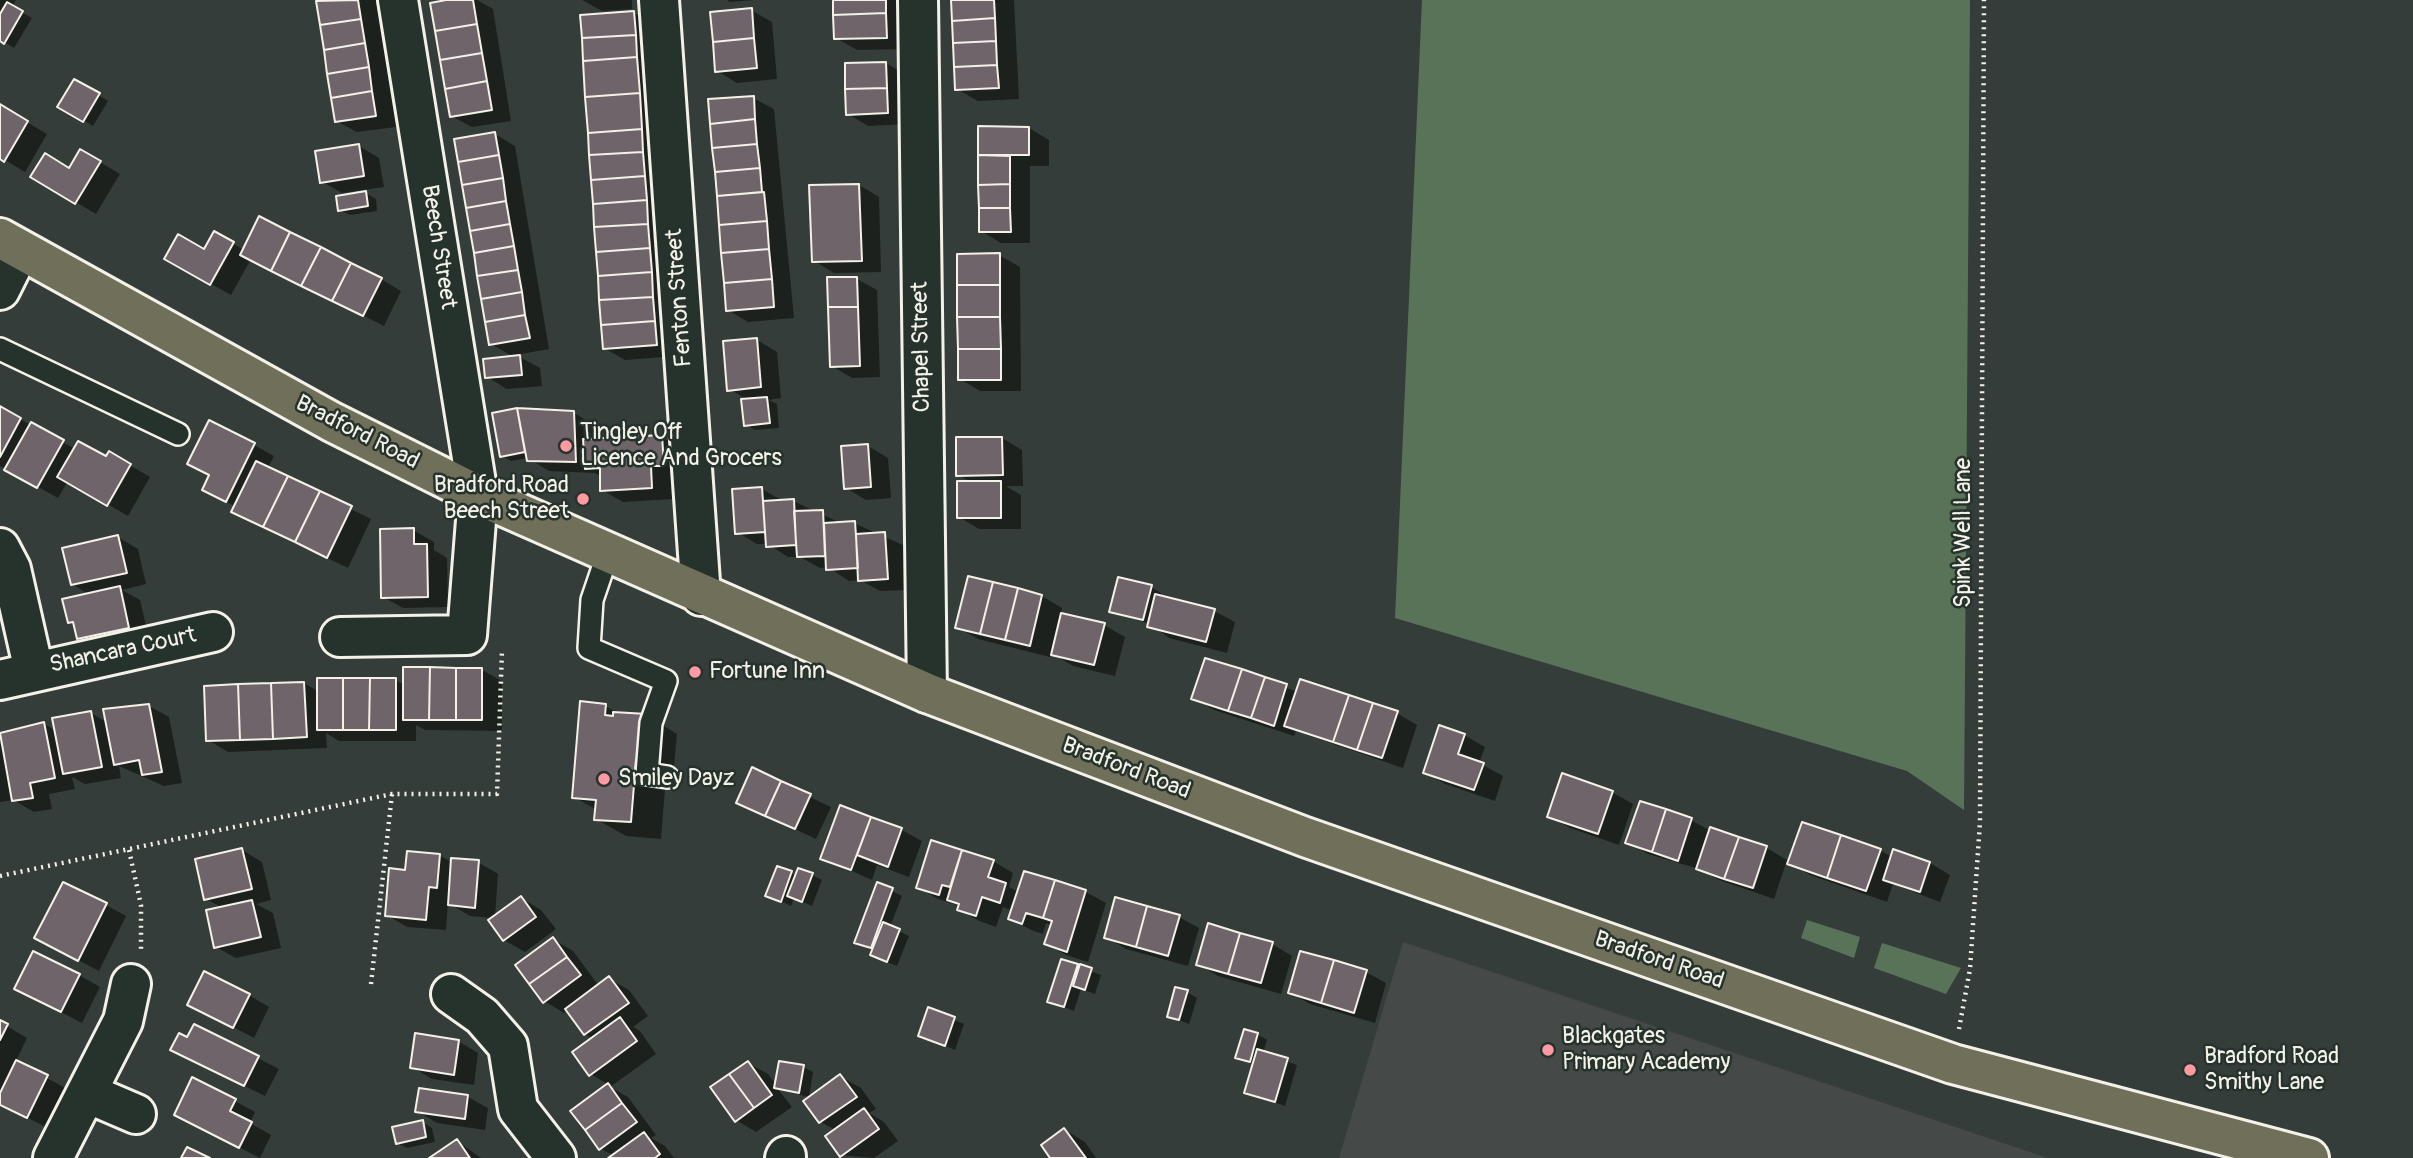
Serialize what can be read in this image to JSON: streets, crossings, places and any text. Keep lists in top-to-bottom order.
{
  "streets": {
    "main road": ["Bradford Road"],
    "street": [
      "Beech Street",
      "Fenton Street",
      "Chapel Street",
      "Shancara Court"
    ],
    "path": ["Spink Well Lane"]
  },
  "crossings": [
    ["Beech Street", "Bradford Road"],
    ["Fenton Street", "Bradford Road"],
    ["Chapel Street", "Bradford Road"],
    ["Bradford Road", "Spink Well Lane"]
  ],
  "places": [
    "Tingley Off Licence And Grocers",
    "Bradford Road Beech Street",
    "Fortune Inn",
    "Smiley Dayz",
    "Blackgates Primary Academy",
    "Bradford Road Smithy Lane"
  ]
}
